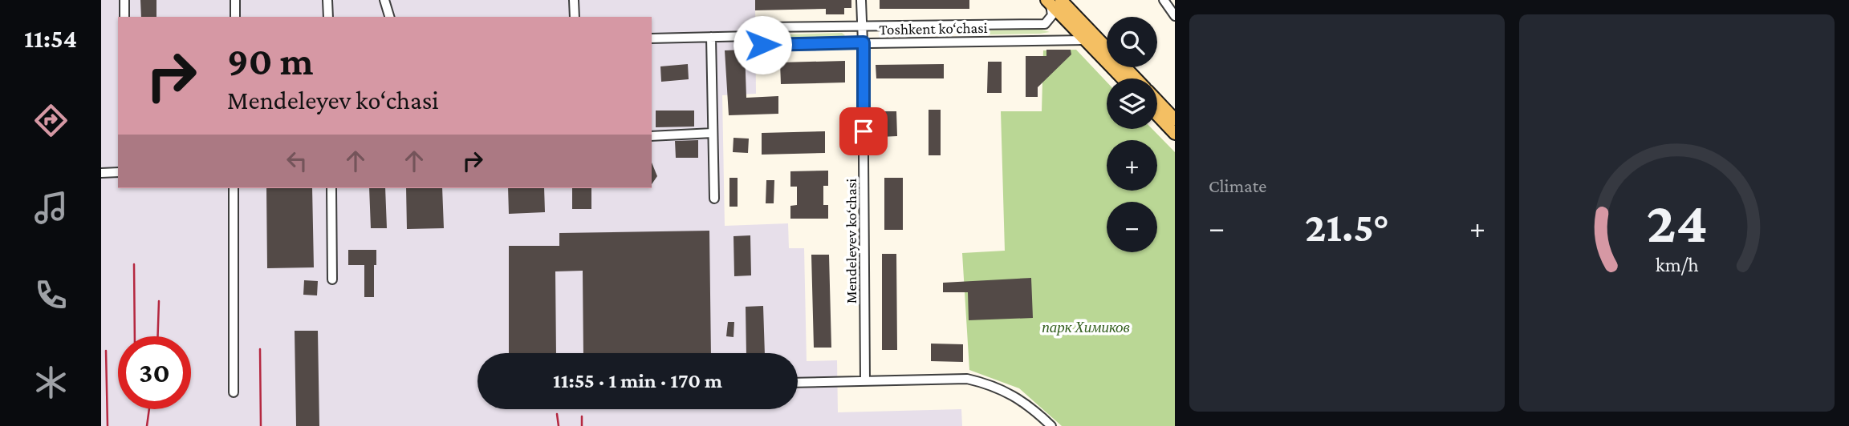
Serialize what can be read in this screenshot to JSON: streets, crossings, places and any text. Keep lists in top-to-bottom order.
{
  "streets": {
    "street": ["Toshkent ko‘chasi", "Mendeleyev ko‘chasi"]
  },
  "crossings": [
    ["Toshkent ko‘chasi", "Mendeleyev ko‘chasi"]
  ],
  "parks": ["парк Химиков"],
  "page": {
    "tabs": "11:54",
    "tile": "Climate",
    "map_buttons": ["+", "−"],
    "turn": ["90 m", "Mendeleyev ko‘chasi"],
    "heat": ["−", "21.5°", "+"],
    "limit": "30",
    "trip": "11:55 · 1 min · 170 m",
    "gauge": ["24", "km/h"]
  }
}
